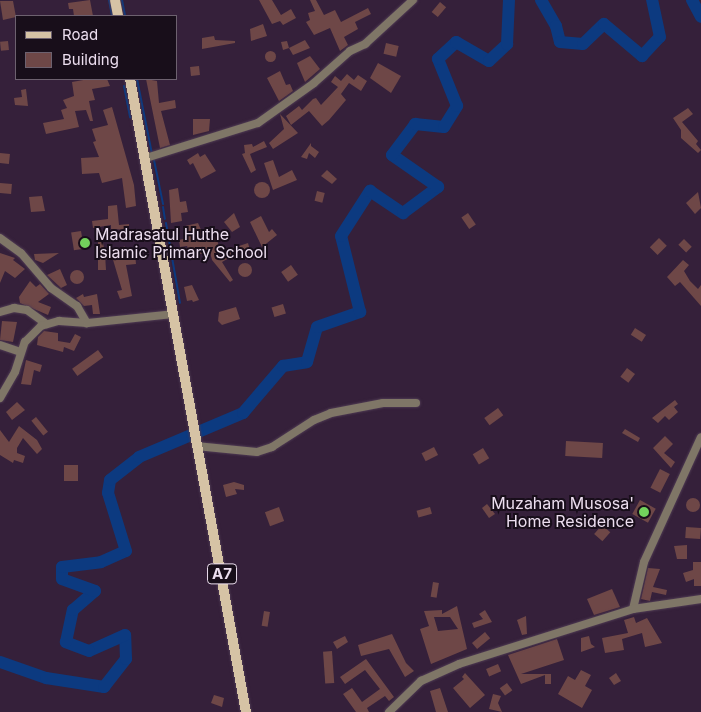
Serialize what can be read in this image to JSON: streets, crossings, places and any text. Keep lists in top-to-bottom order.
{
  "streets": {
    "main road": ["A7"]
  },
  "places": ["Madrasatul Huthe Islamic Primary School", "Muzaham Musosa' Home Residence"],
  "legend": ["Road", "Building"]
}
